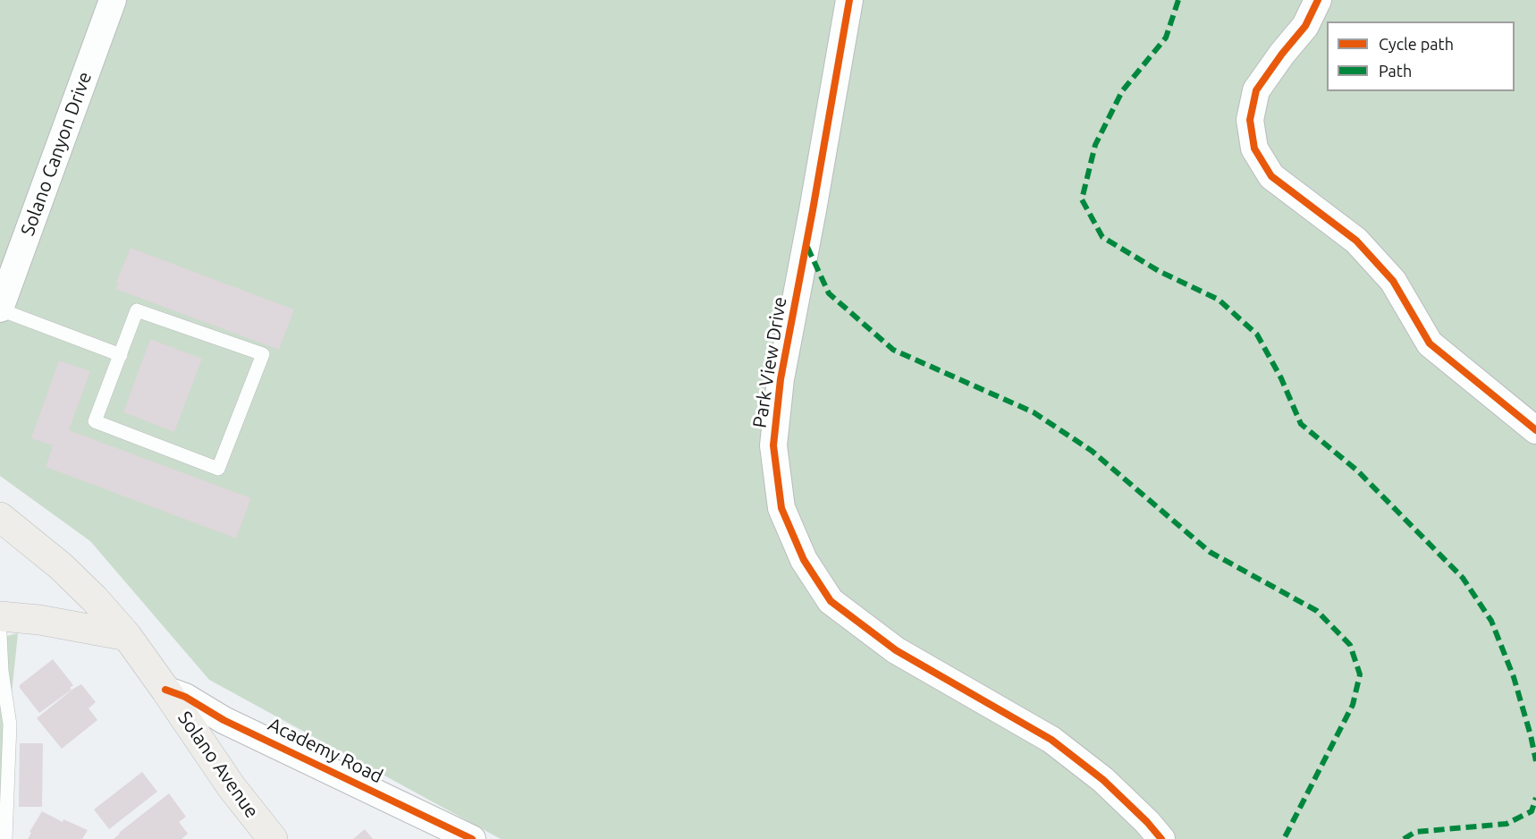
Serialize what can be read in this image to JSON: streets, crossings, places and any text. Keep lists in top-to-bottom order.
{
  "streets": {
    "main road": ["Solano Avenue"],
    "street": ["Solano Canyon Drive", "Park View Drive", "Academy Road"]
  },
  "crossings": [
    ["Academy Road", "Solano Avenue"]
  ],
  "legend": ["Cycle path", "Path"]
}
